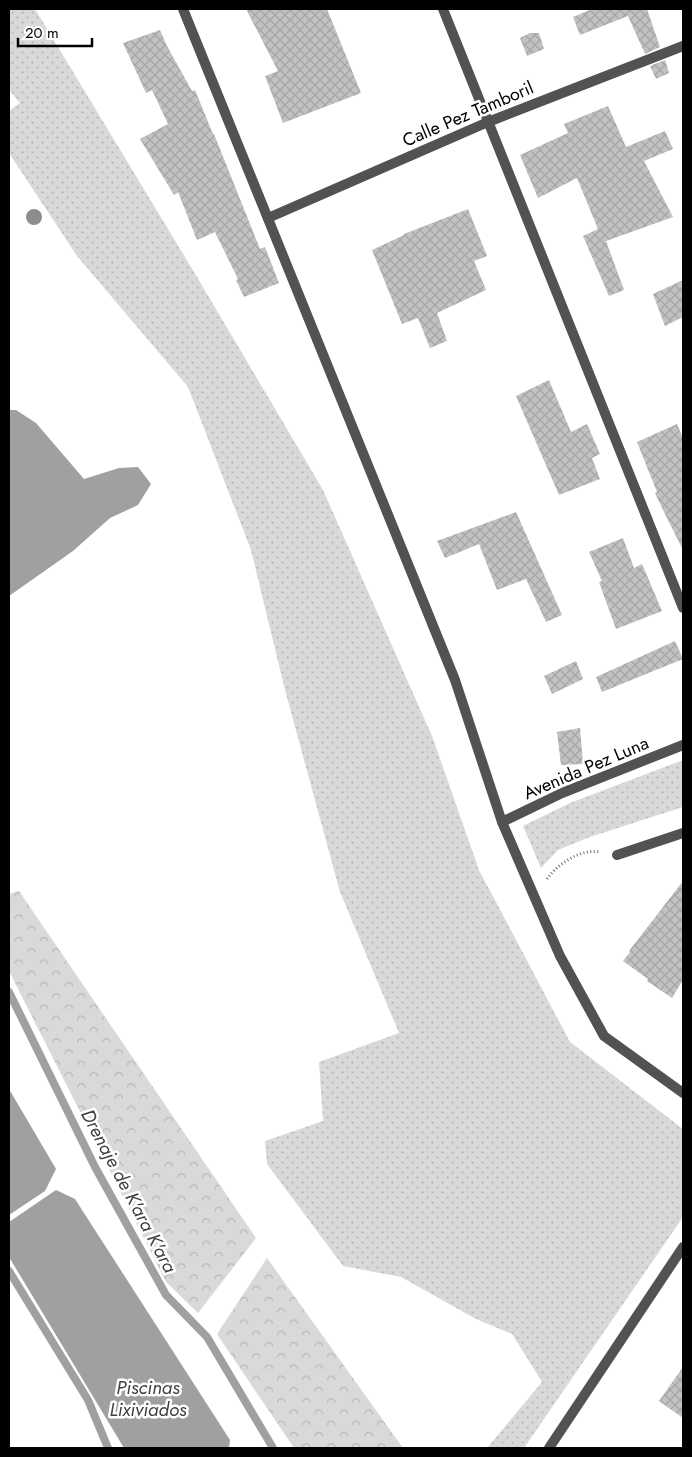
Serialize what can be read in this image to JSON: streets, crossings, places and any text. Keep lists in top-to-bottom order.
{
  "streets": {
    "street": ["Calle Pez Tamboril", "Avenida Pez Luna"]
  },
  "water": ["Drenaje de K'ara K'ara", "Piscinas Lixiviados"],
  "scale_bar": "20 m"
}
